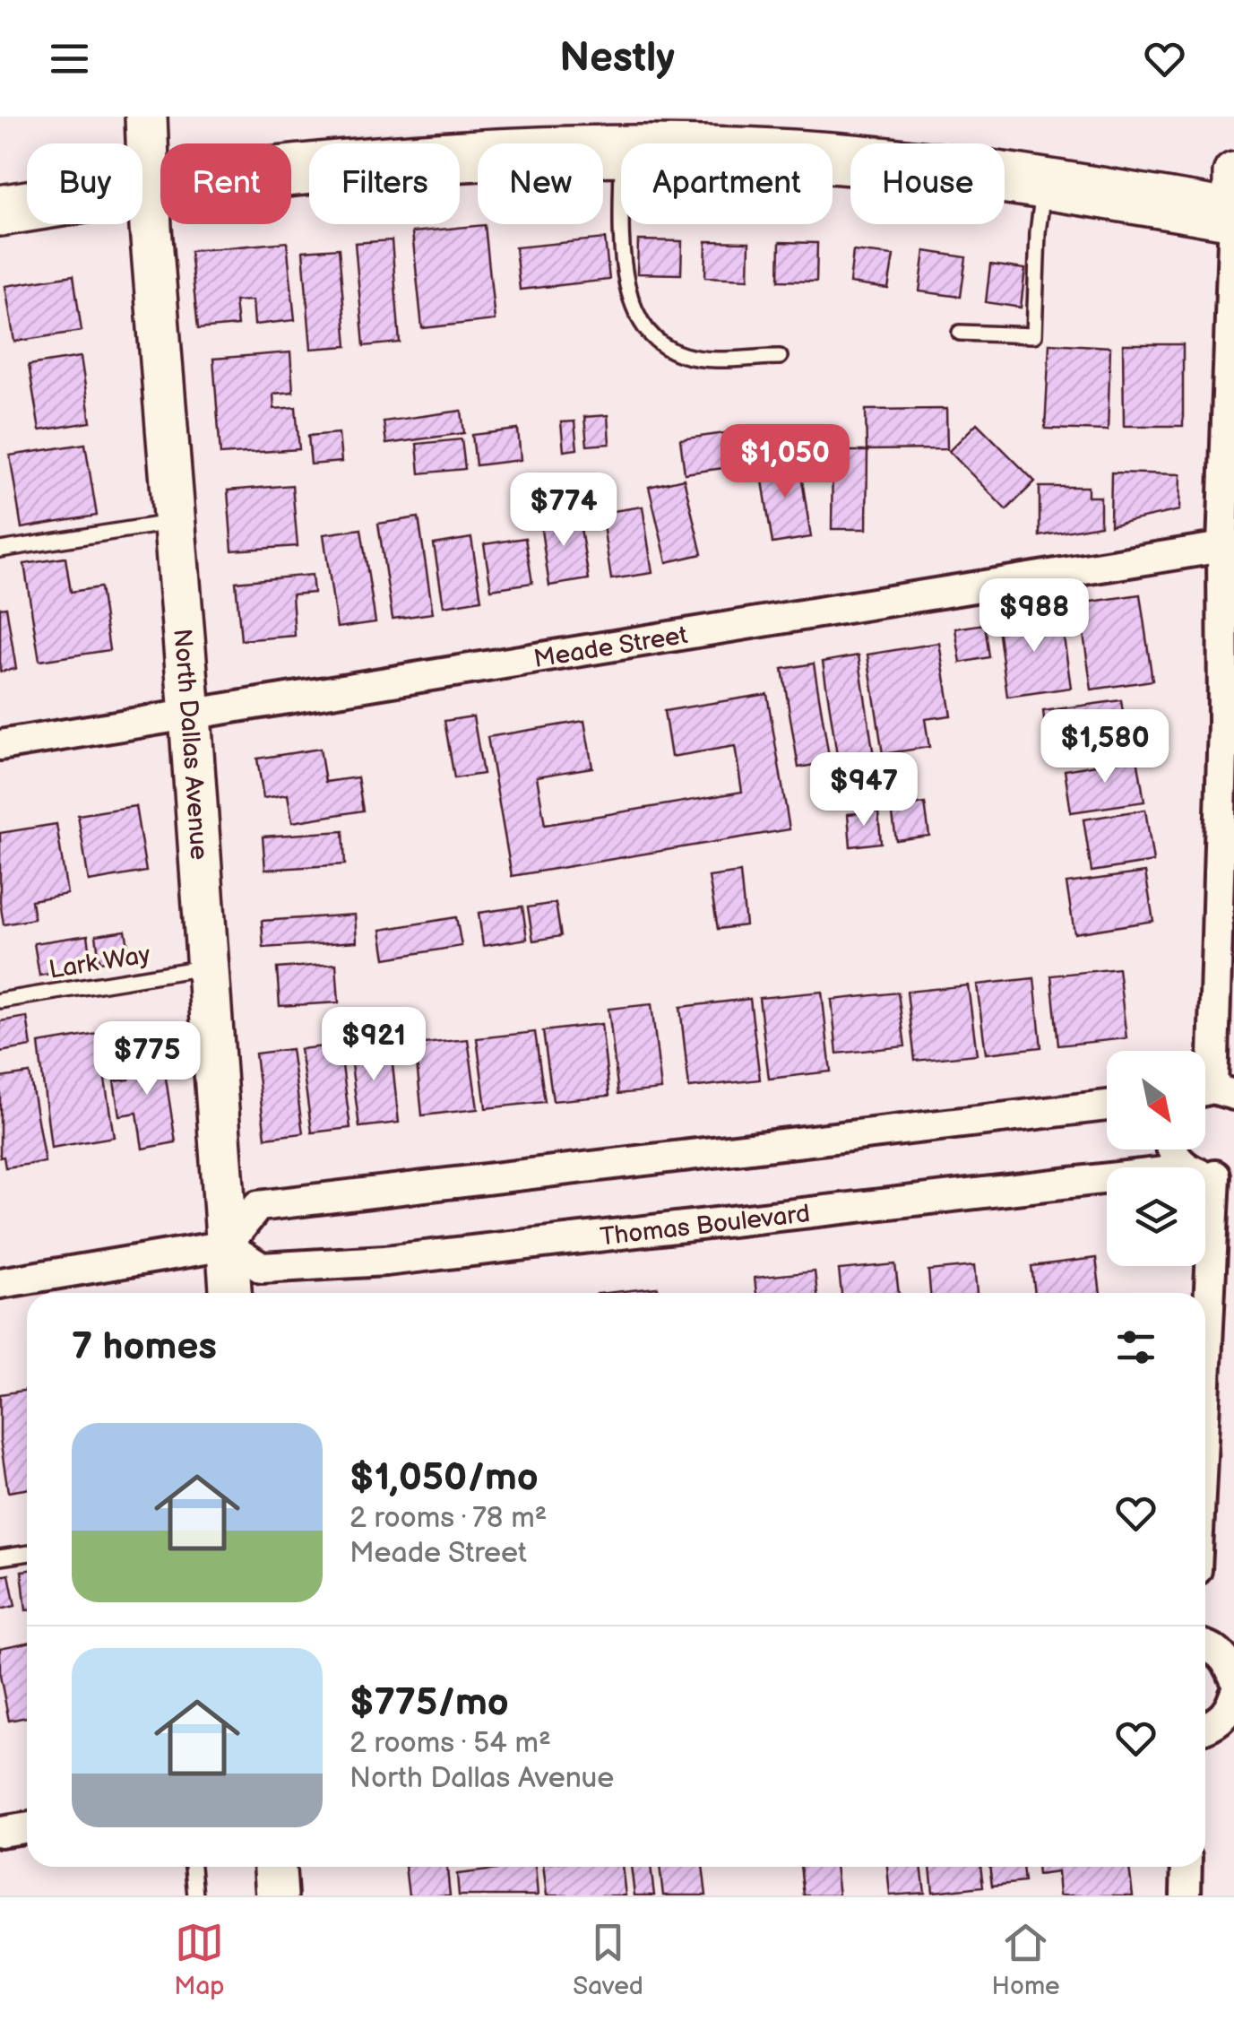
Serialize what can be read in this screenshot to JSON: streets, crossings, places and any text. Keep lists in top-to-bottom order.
{
  "streets": {
    "main road": ["North Dallas Avenue"],
    "street": ["Meade Street", "Thomas Boulevard"],
    "lane": ["Lark Way"]
  },
  "crossings": [
    ["Meade Street", "North Dallas Avenue"],
    ["North Dallas Avenue", "Lark Way"],
    ["North Dallas Avenue", "Thomas Boulevard"]
  ],
  "north": "bottom right",
  "page": {
    "header": "Nestly",
    "chip": [
      "Buy",
      "Rent",
      "Filters",
      "New",
      "Apartment",
      "House"
    ],
    "price": [
      "$1,050",
      "$774",
      "$988",
      "$1,580",
      "$947",
      "$921",
      "$775"
    ],
    "heading": "7 homes",
    "list": [
      {
        "name": "$1,050/mo",
        "note": "2 rooms · 78 m² · Meade Street"
      },
      {
        "name": "$775/mo",
        "note": "2 rooms · 54 m² · North Dallas Avenue"
      }
    ],
    "tabs": ["Map", "Saved", "Home"]
  }
}
